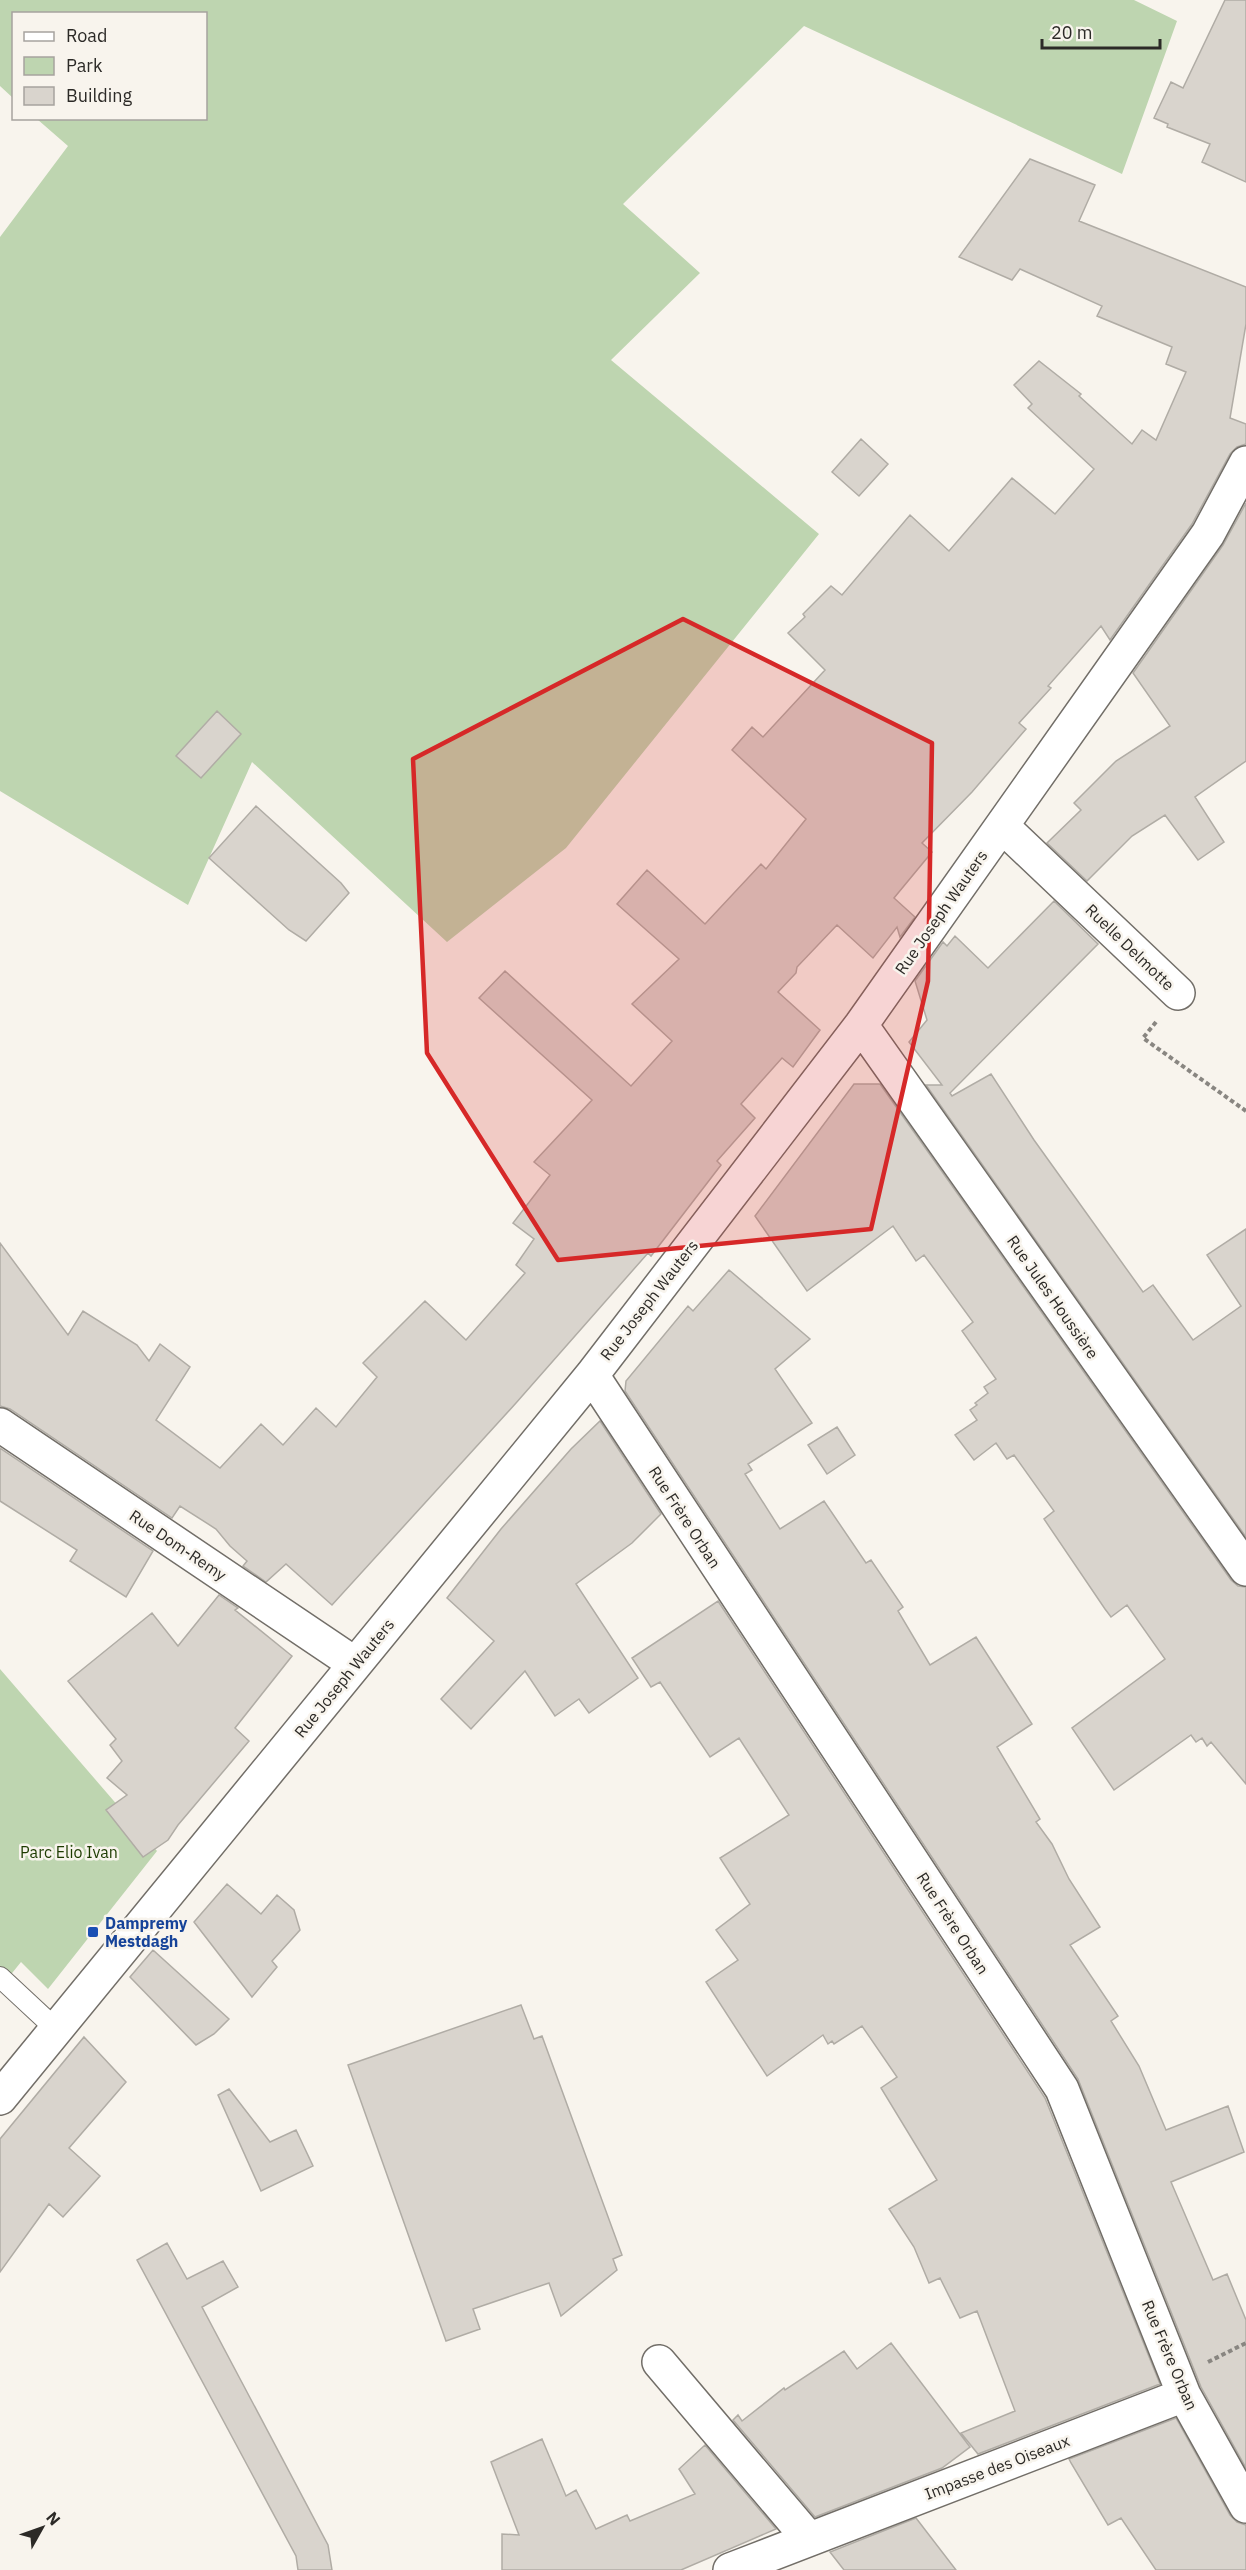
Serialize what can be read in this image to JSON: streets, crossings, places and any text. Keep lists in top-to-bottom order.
{
  "streets": {
    "street": [
      "Rue Joseph Wauters",
      "Ruelle Delmotte",
      "Rue Jules Houssière",
      "Rue Frère Orban",
      "Rue Dom-Remy",
      "Impasse des Oiseaux"
    ]
  },
  "crossings": [
    ["Rue Joseph Wauters", "Ruelle Delmotte"],
    ["Rue Joseph Wauters", "Rue Jules Houssière"],
    ["Rue Joseph Wauters", "Rue Frère Orban"],
    ["Rue Joseph Wauters", "Rue Dom-Remy"],
    ["Rue Frère Orban", "Impasse des Oiseaux"]
  ],
  "parks": ["Parc Elio Ivan"],
  "places": {
    "transit": ["Dampremy Mestdagh"]
  },
  "legend": ["Road", "Park", "Building"],
  "scale_bar": "20 m",
  "north": "top right"
}
